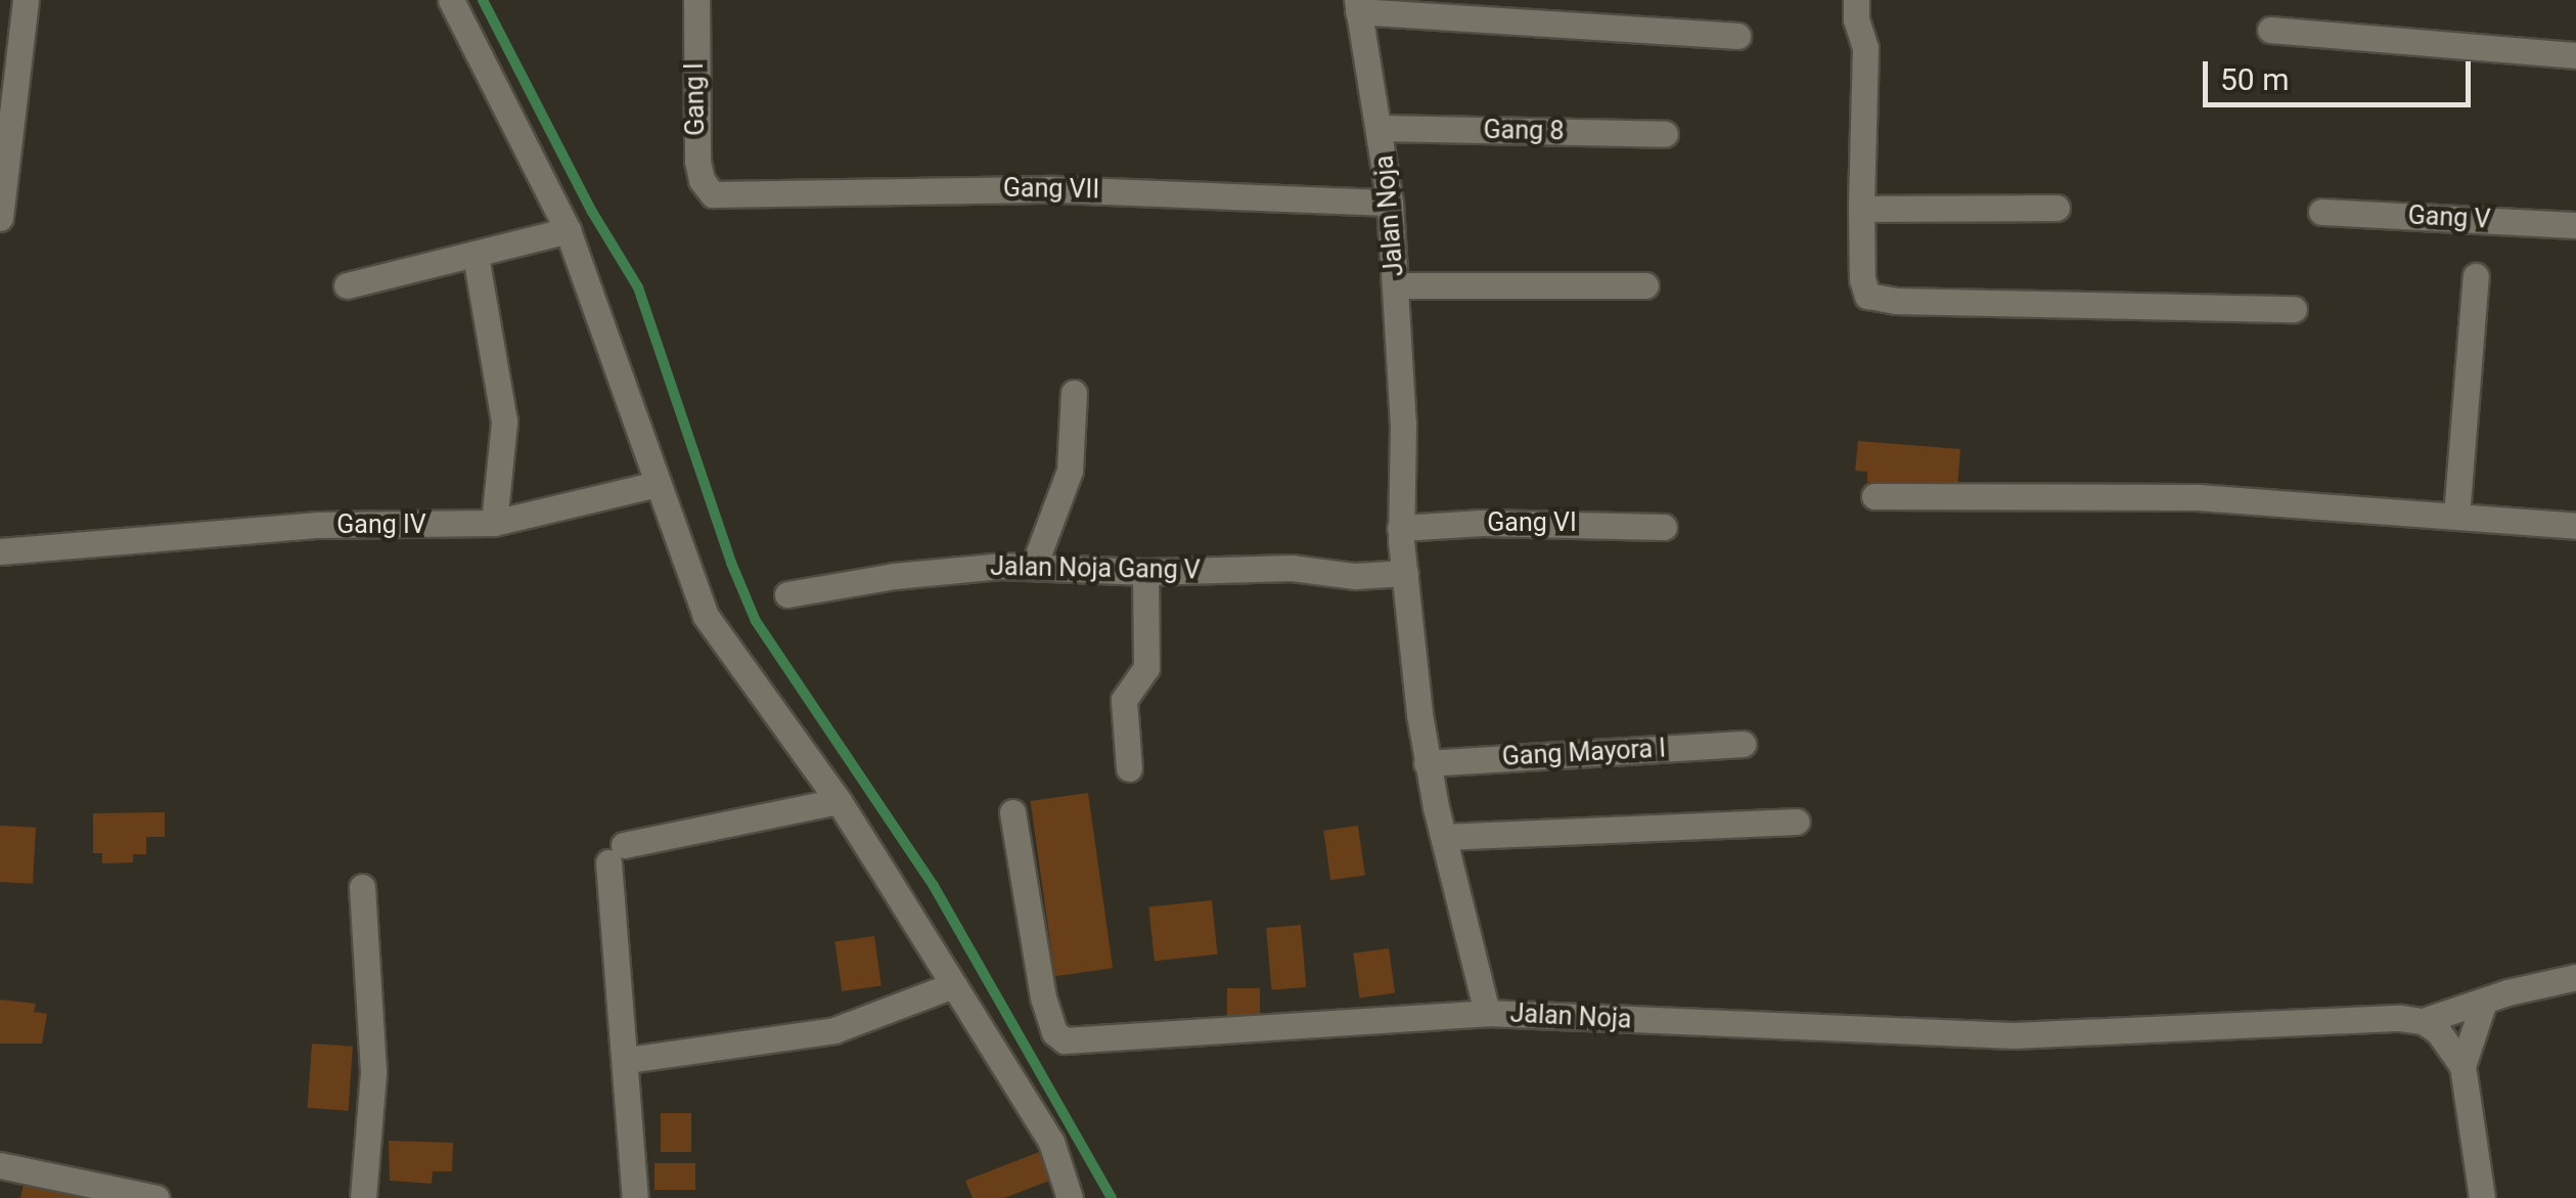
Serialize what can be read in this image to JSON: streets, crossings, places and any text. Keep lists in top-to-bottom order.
{
  "streets": {
    "street": [
      "Gang I",
      "Gang 8",
      "Gang VII",
      "Jalan Noja",
      "Gang V",
      "Gang VI",
      "Gang IV",
      "Jalan Noja Gang V",
      "Gang Mayora I"
    ]
  },
  "crossings": [
    ["Gang I", "Gang VII"],
    ["Gang 8", "Jalan Noja"],
    ["Gang VII", "Jalan Noja"],
    ["Jalan Noja", "Gang VI"],
    ["Jalan Noja", "Jalan Noja Gang V"],
    ["Jalan Noja", "Gang Mayora I"]
  ],
  "scale_bar": "50 m"
}
